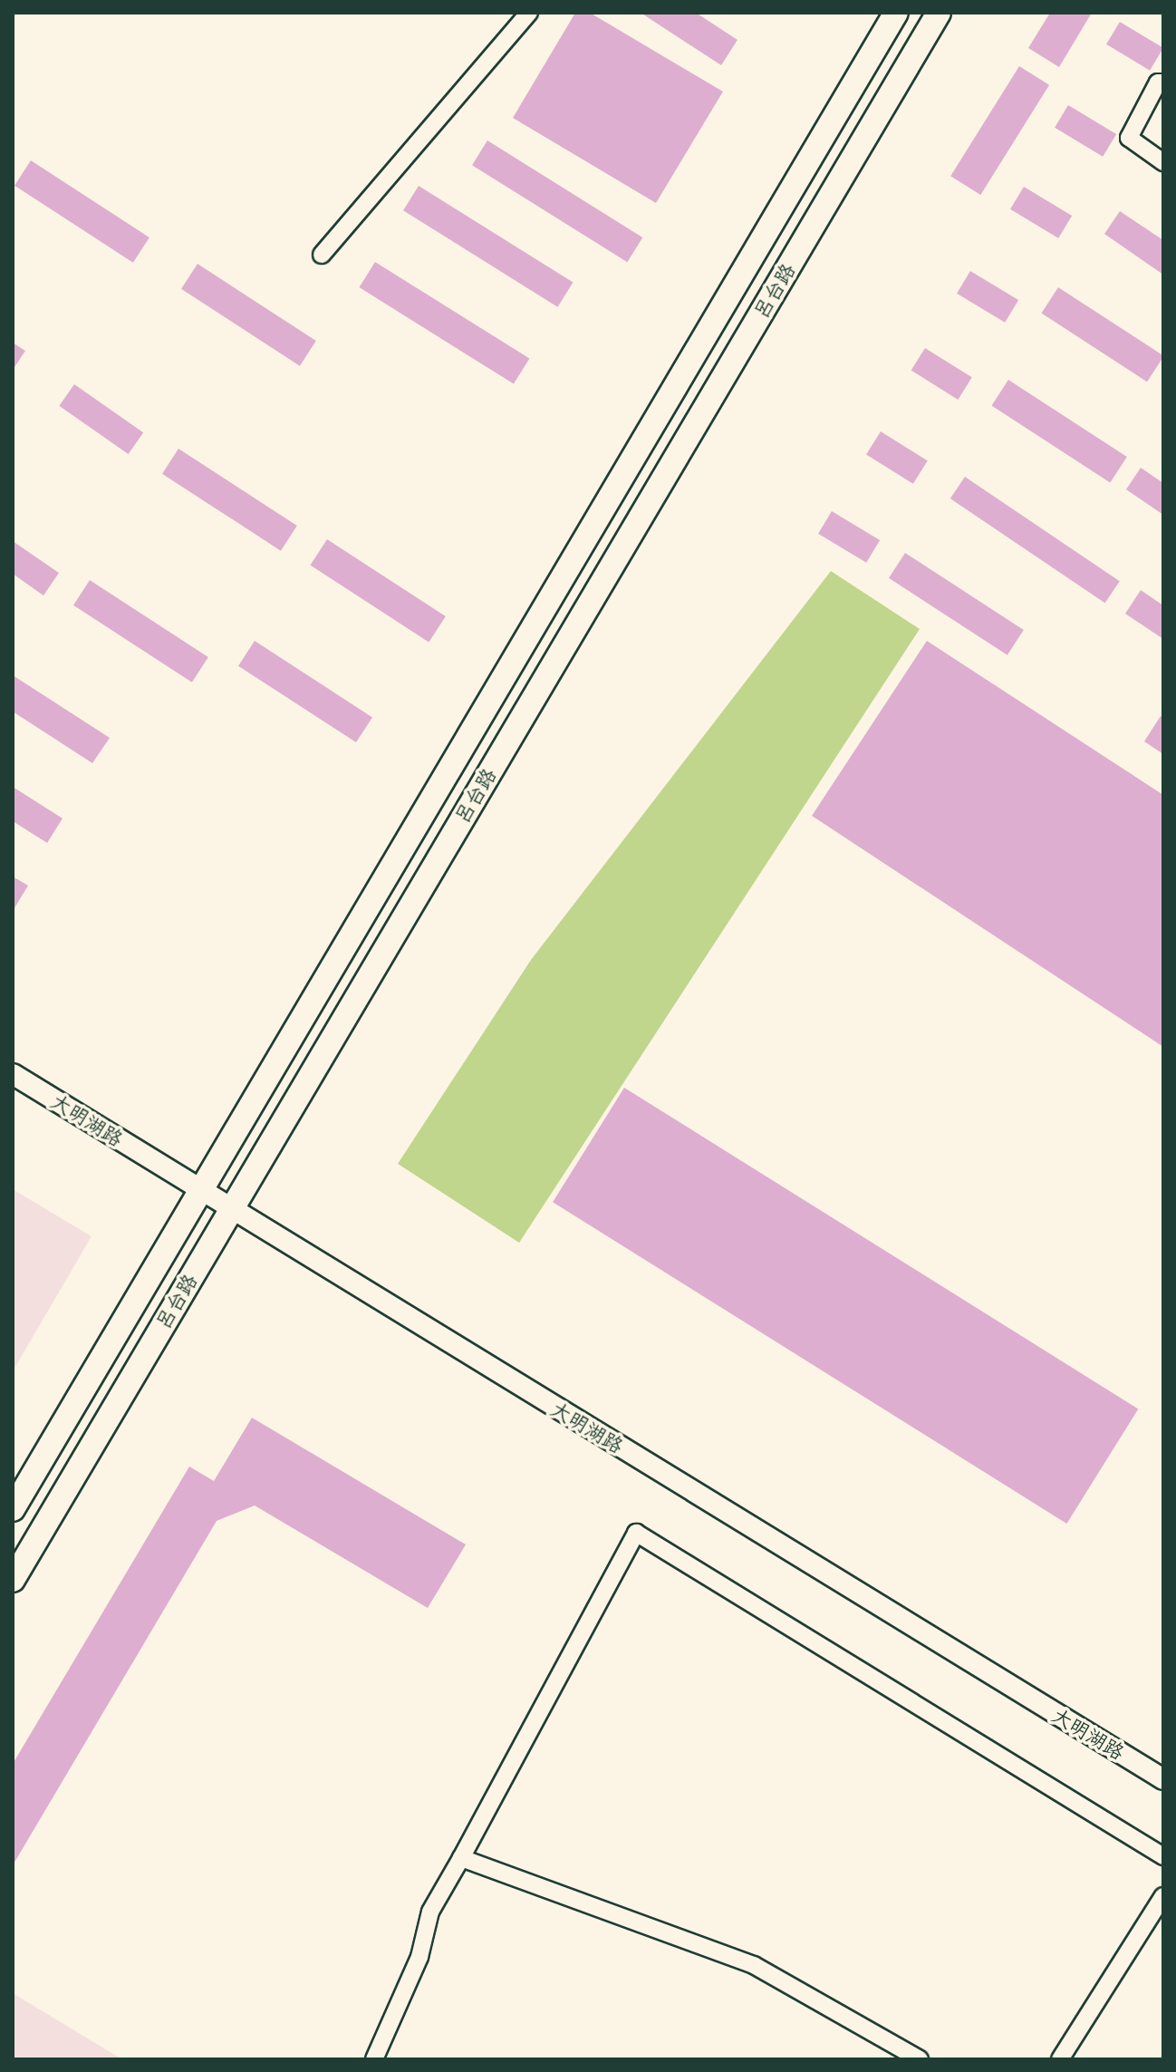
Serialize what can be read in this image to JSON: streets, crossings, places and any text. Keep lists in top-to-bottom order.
{
  "streets": {
    "main road": ["吕台路"],
    "street": ["大明湖路"]
  },
  "crossings": [
    ["吕台路", "大明湖路"]
  ]
}
